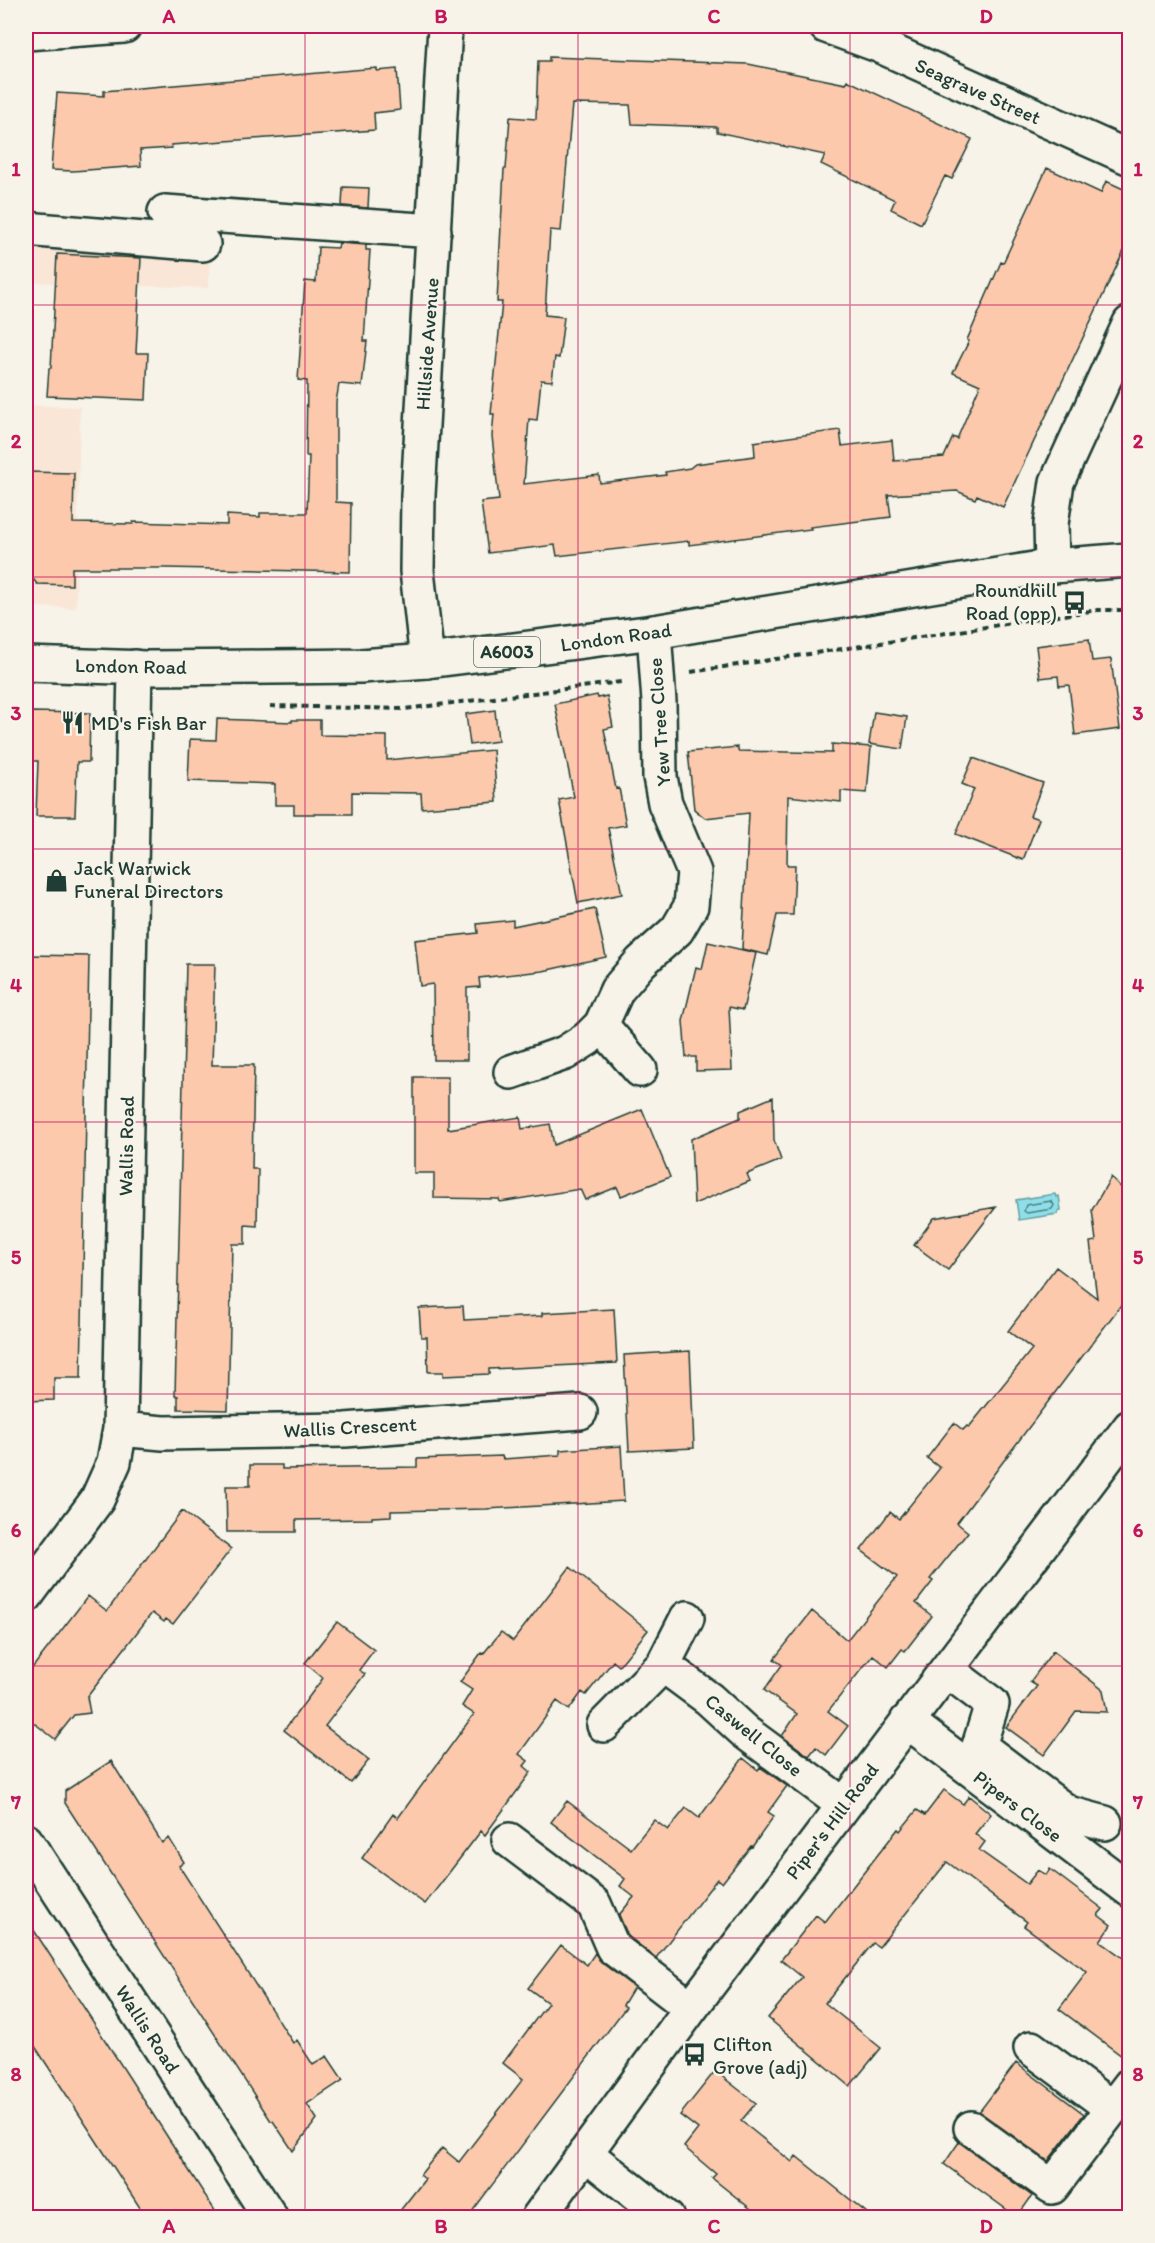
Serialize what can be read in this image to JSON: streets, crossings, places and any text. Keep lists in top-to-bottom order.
{
  "streets": {
    "street": [
      "Seagrave Street",
      "Hillside Avenue",
      "London Road",
      "A6003",
      "Yew Tree Close",
      "Wallis Road",
      "Wallis Crescent",
      "Caswell Close",
      "Pipers Close",
      "Piper's Hill Road"
    ]
  },
  "crossings": [
    ["Hillside Avenue", "London Road"],
    ["London Road", "Yew Tree Close"],
    ["London Road", "Wallis Road"],
    ["Wallis Road", "Wallis Crescent"],
    ["Caswell Close", "Piper's Hill Road"],
    ["Pipers Close", "Piper's Hill Road"]
  ],
  "places": {
    "bus stop": ["Roundhill Road (opp)", "Clifton Grove (adj)"],
    "restaurant": ["MD's Fish Bar"],
    "shop": ["Jack Warwick Funeral Directors"]
  },
  "grid": {
    "columns": [
      "A",
      "B",
      "C",
      "D"
    ],
    "rows": [
      "1",
      "2",
      "3",
      "4",
      "5",
      "6",
      "7",
      "8"
    ]
  }
}
